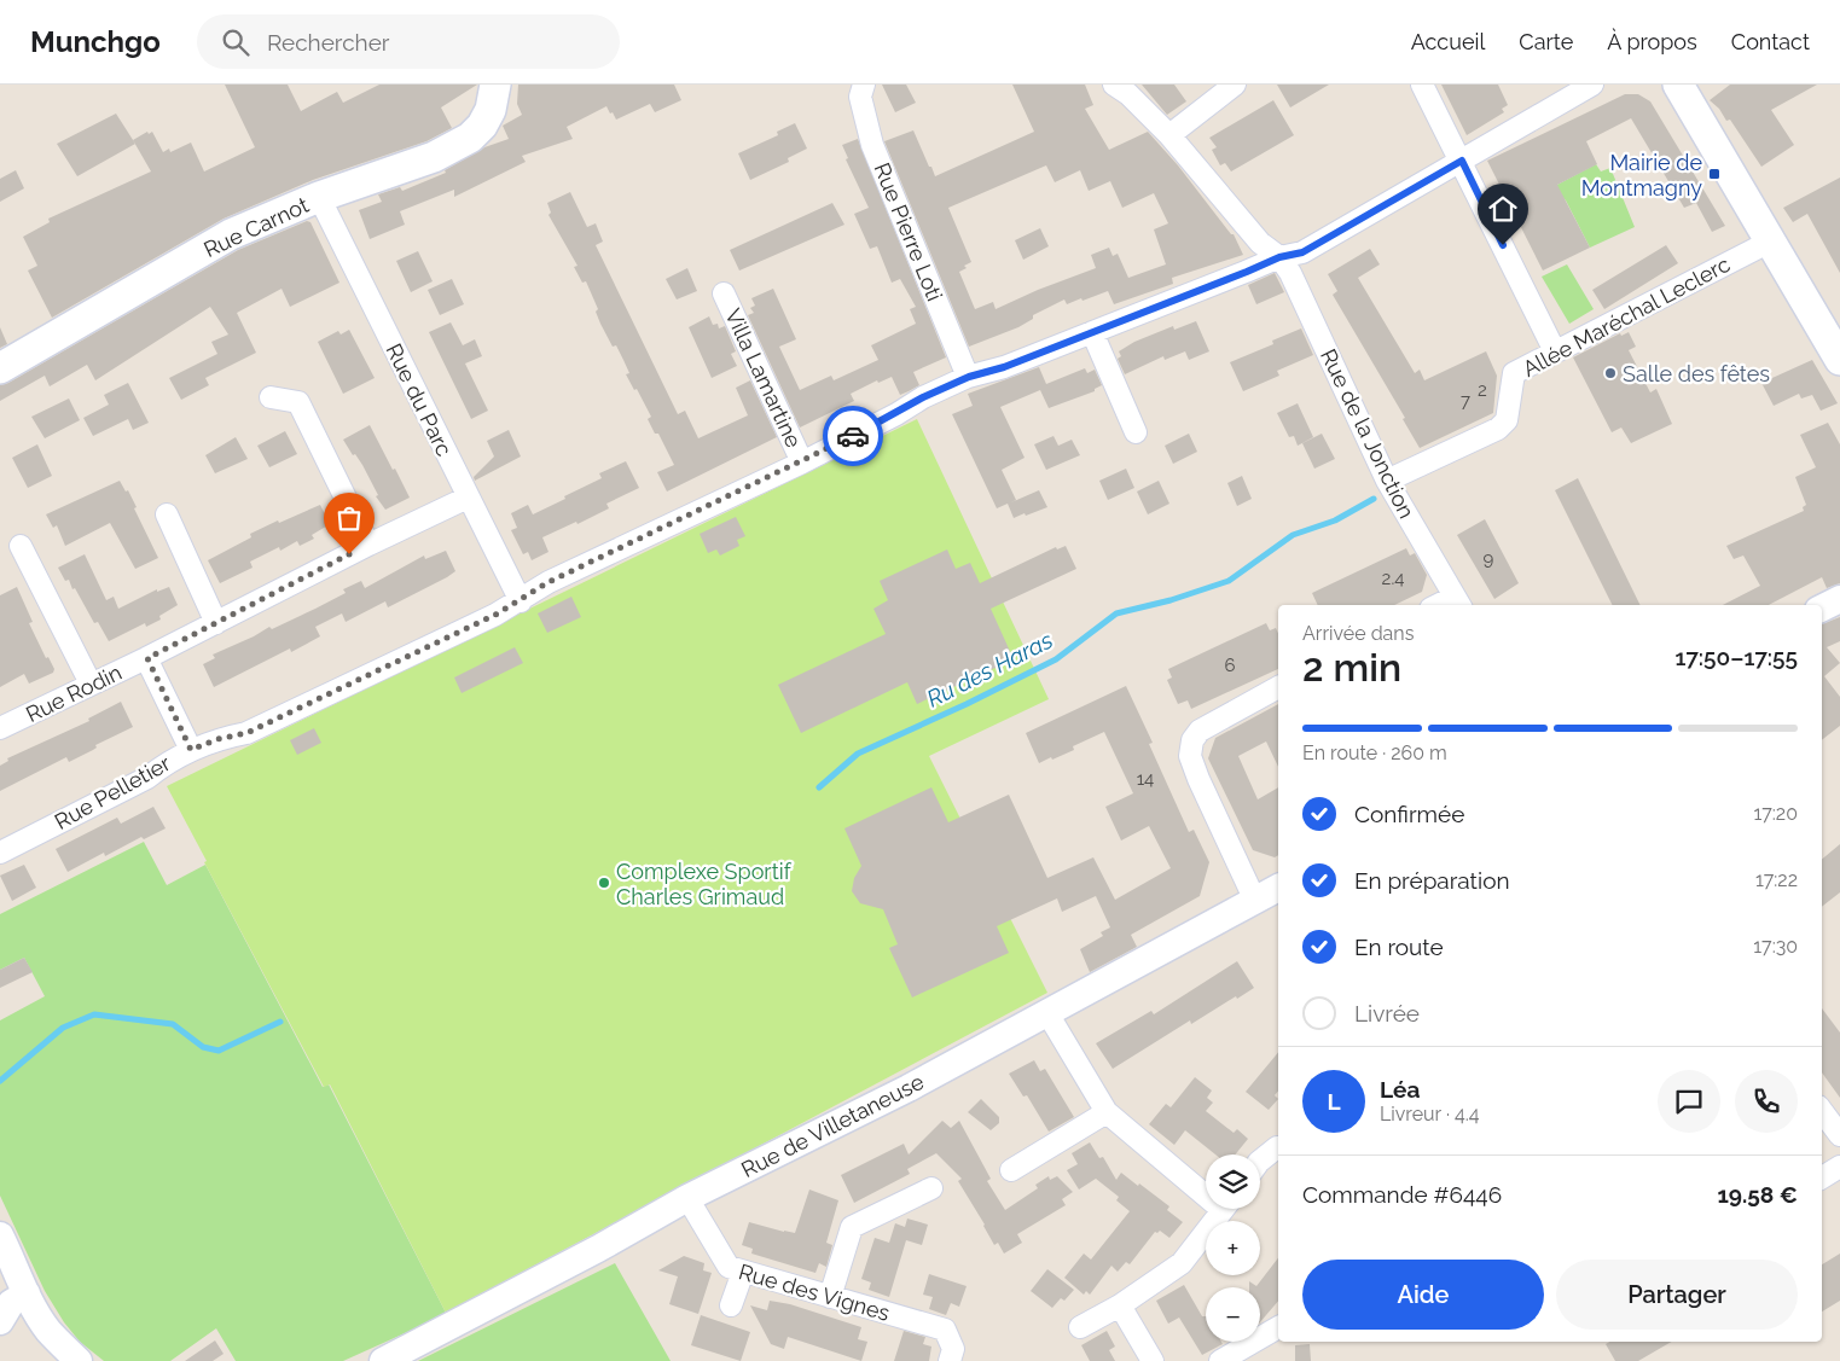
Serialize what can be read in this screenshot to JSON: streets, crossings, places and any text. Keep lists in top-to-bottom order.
{
  "streets": {
    "main road": ["Rue Carnot"],
    "street": [
      "Rue Pierre Loti",
      "Allée Maréchal Leclerc",
      "Villa Lamartine",
      "Rue du Parc",
      "Rue de la Jonction",
      "Rue Rodin",
      "Rue Pelletier",
      "Rue de Villetaneuse",
      "Rue des Vignes"
    ]
  },
  "crossings": [
    ["Rue Carnot", "Rue du Parc"],
    ["Rue Pierre Loti", "Rue Pelletier"],
    ["Allée Maréchal Leclerc", "Rue de la Jonction"],
    ["Villa Lamartine", "Rue Pelletier"],
    ["Rue du Parc", "Rue Rodin"],
    ["Rue du Parc", "Rue Pelletier"],
    ["Rue de la Jonction", "Rue Pelletier"],
    ["Rue Rodin", "Rue Pelletier"],
    ["Rue de Villetaneuse", "Rue des Vignes"]
  ],
  "water": ["Ru des Haras"],
  "places": {
    "transit": ["Mairie de Montmagny"],
    "other": ["Salle des fêtes", "Complexe Sportif Charles Grimaud"]
  },
  "house_numbers": [
    "2",
    "7",
    "9",
    "2.4",
    "6",
    "14"
  ],
  "page": {
    "header": "Munchgo",
    "search": "Rechercher",
    "nav": [
      "Accueil",
      "Carte",
      "À propos",
      "Contact"
    ],
    "heading": ["2 min", "Arrivée dans", "17:50–17:55"],
    "panel": [
      "Léa",
      "Livreur · 4.4",
      "Commande #6446",
      "19.58 €"
    ],
    "bar": "En route · 260 m",
    "list": [
      ["Confirmée", "17:20"],
      ["En préparation", "17:22"],
      ["En route", "17:30"],
      "Livrée"
    ],
    "round": "L",
    "map_buttons": ["+", "−"],
    "buttons": ["Aide", "Partager"]
  }
}
